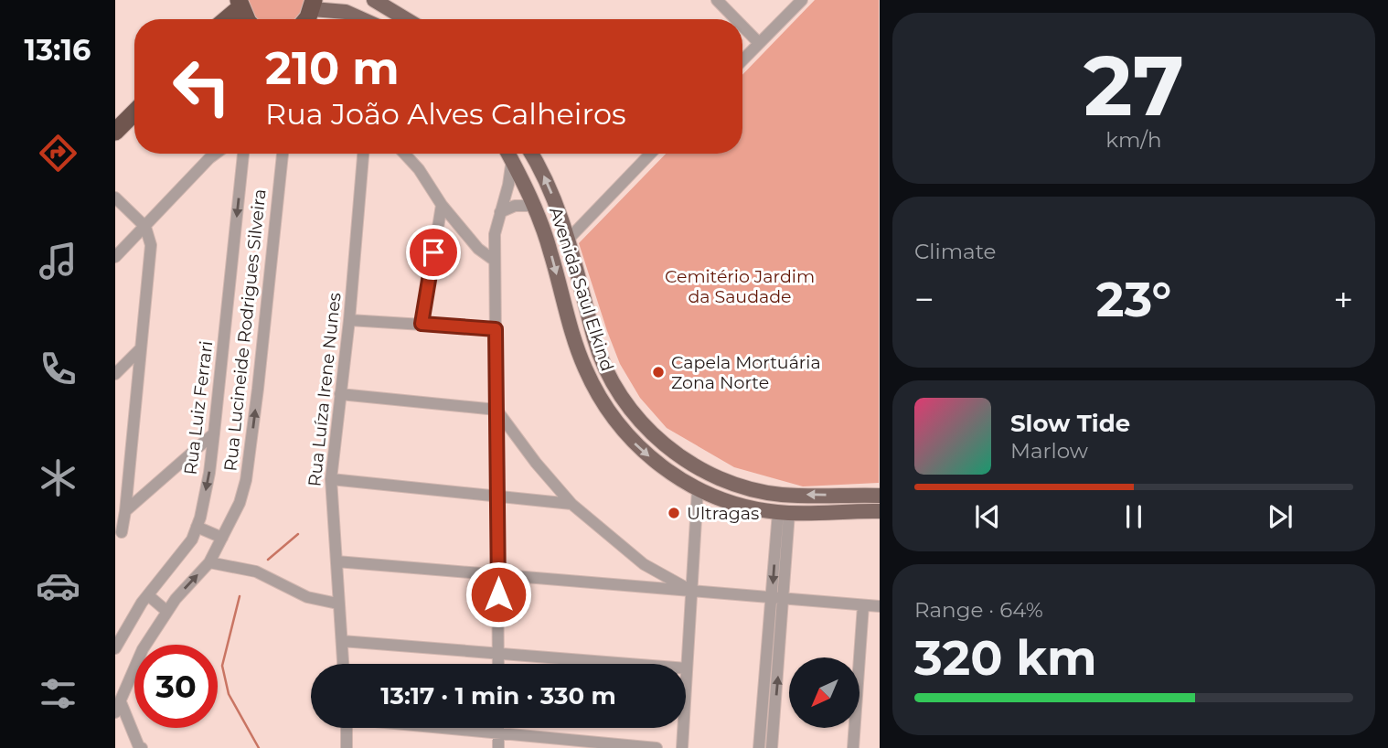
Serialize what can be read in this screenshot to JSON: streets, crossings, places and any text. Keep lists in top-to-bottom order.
{
  "streets": {
    "main road": ["Avenida Saul Elkind"],
    "street": ["Rua Lucineide Rodrigues Silveira", "Rua Luíza Irene Nunes", "Rua Luiz Ferrari"]
  },
  "one_way": ["Rua Lucineide Rodrigues Silveira"],
  "parks": ["Cemitério Jardim da Saudade"],
  "places": ["Capela Mortuária Zona Norte", "Ultragas"],
  "north": "bottom left",
  "page": {
    "tabs": "13:16",
    "tile": [
      ["27", "km/h"],
      "Climate",
      ["Range · 64%", "320 km"]
    ],
    "turn": ["210 m", "Rua João Alves Calheiros"],
    "heat": ["−", "23°", "+"],
    "song": ["Slow Tide", "Marlow"],
    "limit": "30",
    "trip": "13:17 · 1 min · 330 m"
  }
}
